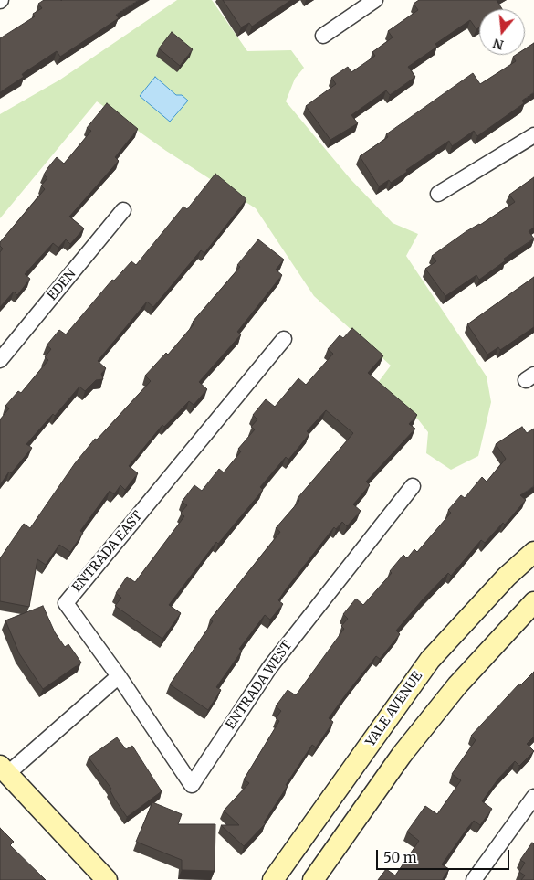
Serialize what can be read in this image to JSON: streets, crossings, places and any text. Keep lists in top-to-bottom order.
{
  "streets": {
    "main road": ["YALE AVENUE"],
    "street": ["EDEN", "ENTRADA EAST", "ENTRADA WEST"]
  },
  "crossings": [
    ["ENTRADA EAST", "ENTRADA WEST"]
  ],
  "scale_bar": "50 m",
  "north": "bottom"
}
